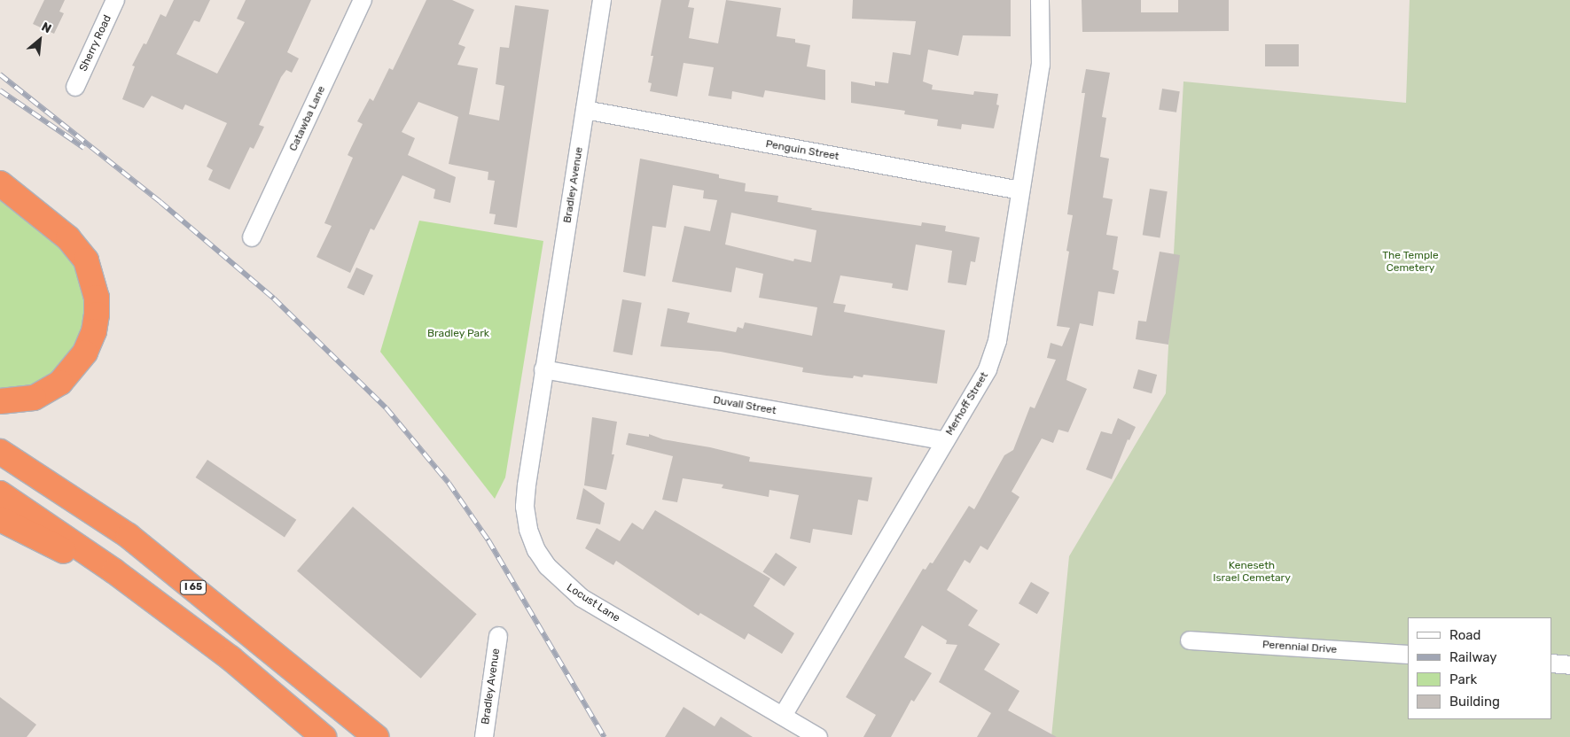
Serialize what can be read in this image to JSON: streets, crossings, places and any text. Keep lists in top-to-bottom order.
{
  "streets": {
    "highway": ["I 65"],
    "street": [
      "Sherry Road",
      "Catawba Lane",
      "Penguin Street",
      "Bradley Avenue",
      "Merhoff Street",
      "Duvall Street",
      "Locust Lane",
      "Perennial Drive"
    ]
  },
  "crossings": [
    ["Penguin Street", "Bradley Avenue"],
    ["Penguin Street", "Merhoff Street"],
    ["Bradley Avenue", "Duvall Street"],
    ["Bradley Avenue", "Locust Lane"],
    ["Merhoff Street", "Duvall Street"],
    ["Merhoff Street", "Locust Lane"],
    ["Duvall Street", "Locust Lane"]
  ],
  "parks": ["The Temple Cemetery", "Bradley Park", "Keneseth Israel Cemetary"],
  "legend": [
    "Road",
    "Railway",
    "Park",
    "Building"
  ],
  "north": "top right"
}
